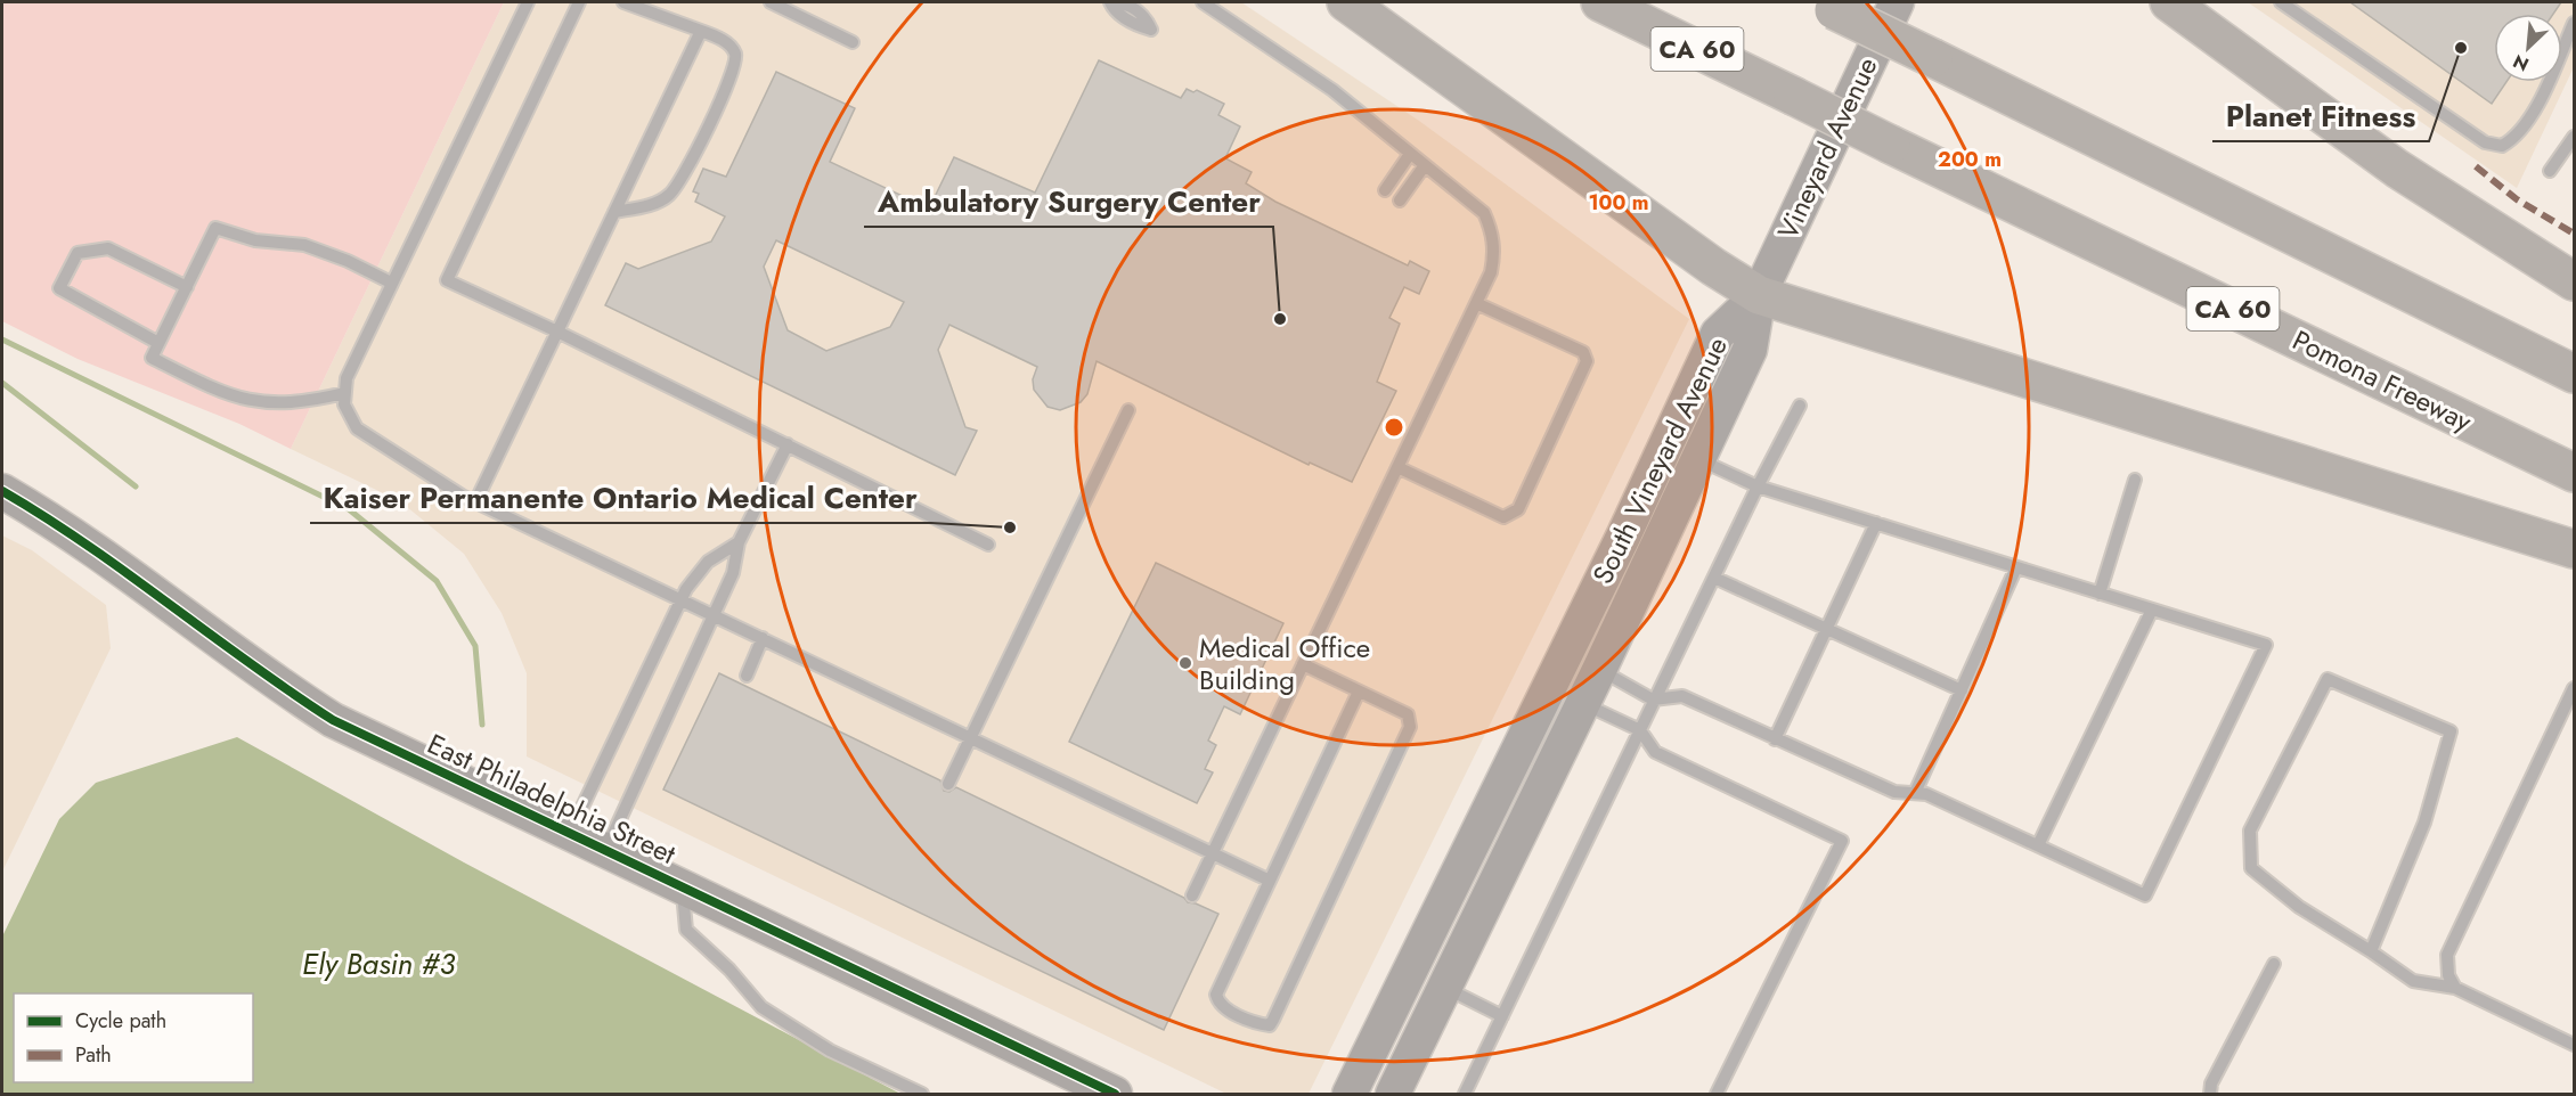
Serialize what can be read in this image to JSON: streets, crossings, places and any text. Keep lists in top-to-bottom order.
{
  "streets": {
    "highway": ["CA 60", "Pomona Freeway"],
    "main road": ["Vineyard Avenue", "South Vineyard Avenue", "East Philadelphia Street"]
  },
  "crossings": [
    ["Vineyard Avenue", "South Vineyard Avenue"]
  ],
  "water": ["Ely Basin #3"],
  "places": [
    "Planet Fitness",
    "Ambulatory Surgery Center",
    "Kaiser Permanente Ontario Medical Center",
    "Medical Office Building"
  ],
  "legend": ["Cycle path", "Path"],
  "north": "bottom left",
  "rings": ["200 m", "100 m"]
}
